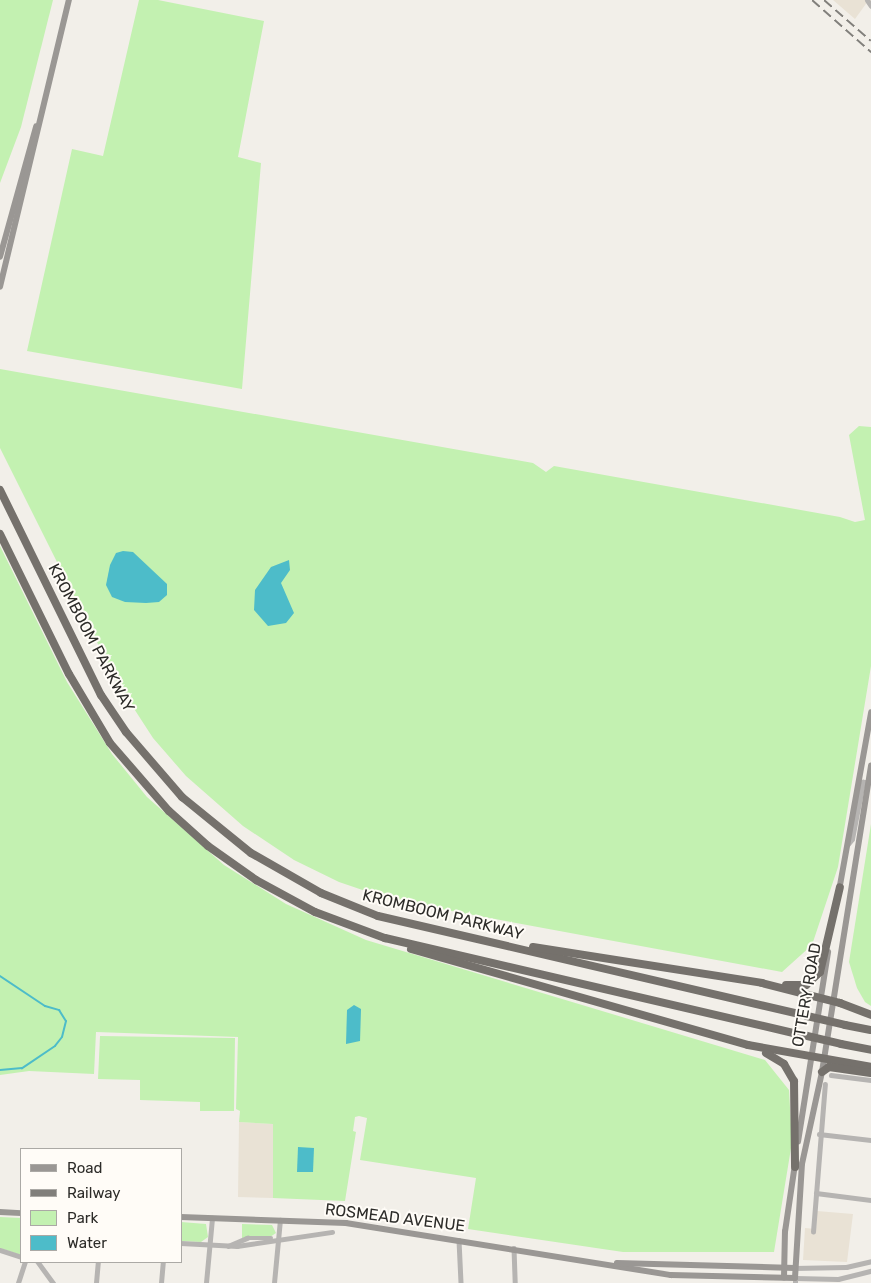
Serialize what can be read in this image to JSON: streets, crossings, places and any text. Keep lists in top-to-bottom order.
{
  "streets": {
    "highway": ["KROMBOOM PARKWAY"],
    "main road": ["OTTERY ROAD", "ROSMEAD AVENUE"]
  },
  "crossings": [
    ["OTTERY ROAD", "ROSMEAD AVENUE"]
  ],
  "legend": [
    "Road",
    "Railway",
    "Park",
    "Water"
  ]
}
